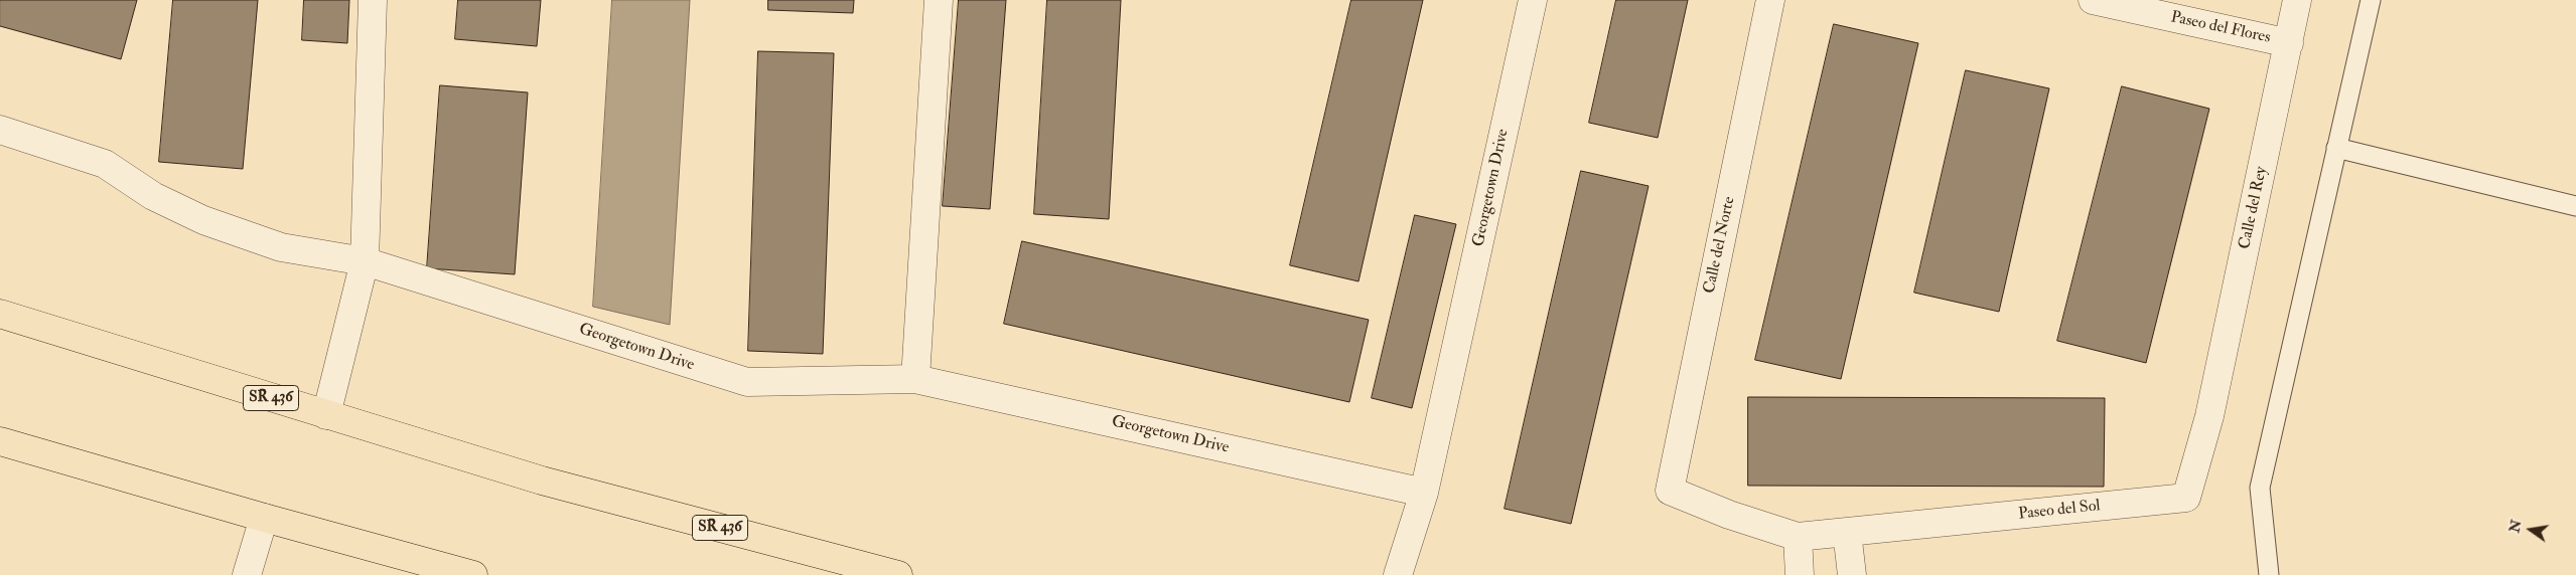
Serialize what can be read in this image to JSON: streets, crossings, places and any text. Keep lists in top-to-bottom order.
{
  "streets": {
    "main road": ["SR 436"],
    "street": [
      "Paseo del Flores",
      "Georgetown Drive",
      "Calle del Rey",
      "Calle del Norte",
      "Paseo del Sol"
    ]
  },
  "crossings": [
    ["Paseo del Flores", "Calle del Rey"],
    ["Calle del Rey", "Paseo del Sol"],
    ["Calle del Norte", "Paseo del Sol"]
  ],
  "north": "left"
}
